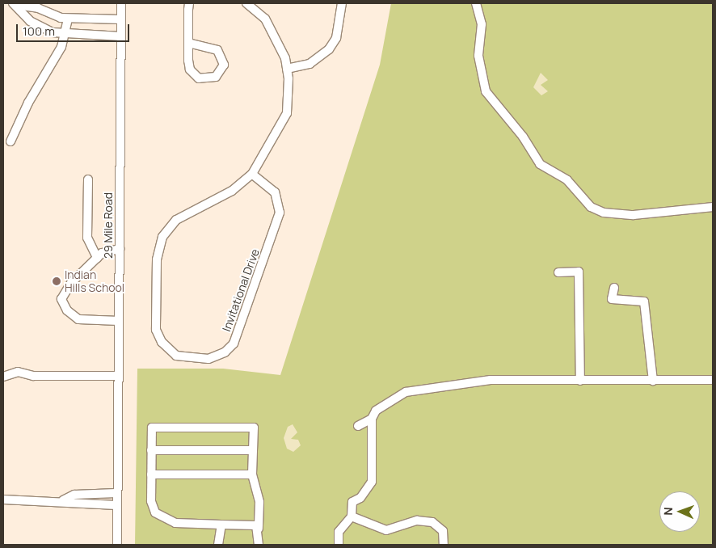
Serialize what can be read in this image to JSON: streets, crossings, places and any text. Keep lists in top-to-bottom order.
{
  "streets": {
    "street": ["29 Mile Road", "Invitational Drive"]
  },
  "places": ["Indian Hills School"],
  "scale_bar": "100 m",
  "north": "left"
}
